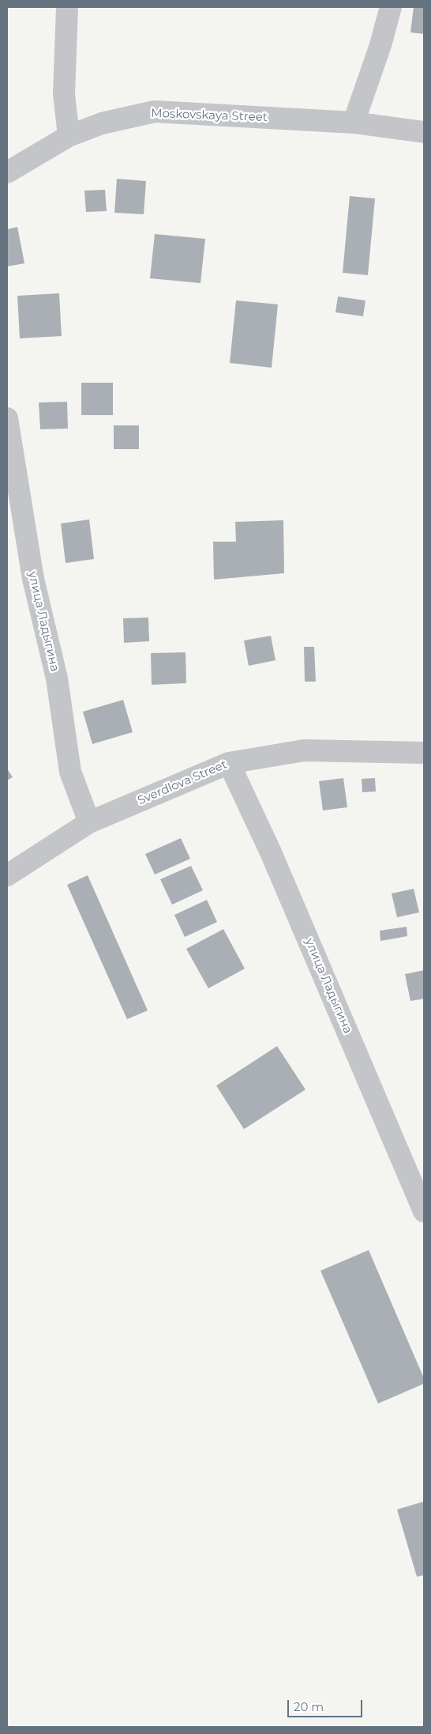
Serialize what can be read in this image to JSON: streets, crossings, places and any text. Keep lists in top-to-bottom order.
{
  "streets": {
    "street": ["Moskovskaya Street", "улица Ладыгина", "Sverdlova Street"]
  },
  "crossings": [
    ["улица Ладыгина", "Sverdlova Street"]
  ],
  "scale_bar": "20 m"
}
